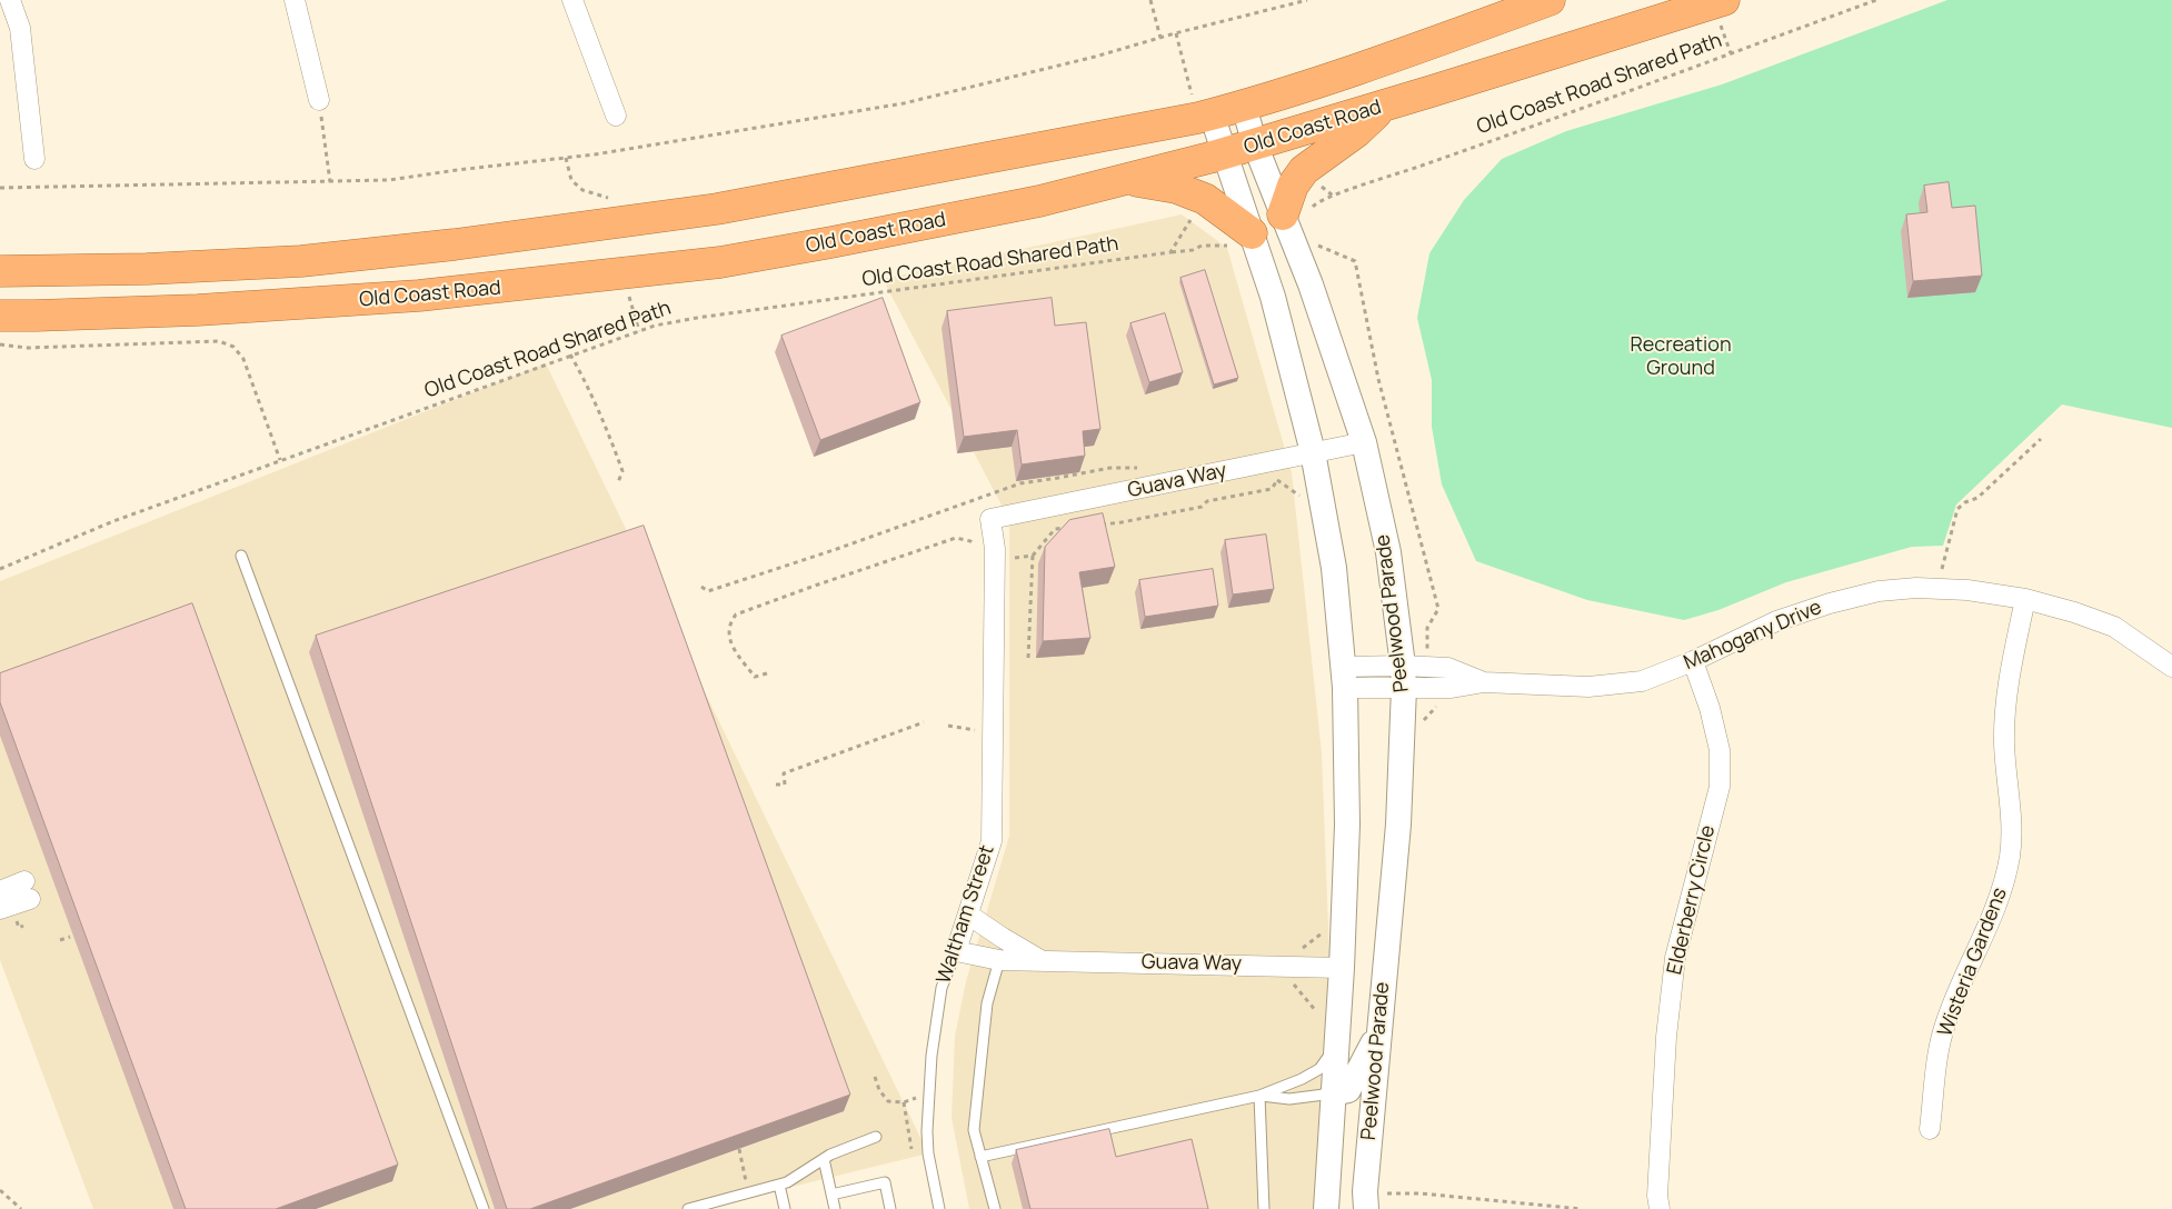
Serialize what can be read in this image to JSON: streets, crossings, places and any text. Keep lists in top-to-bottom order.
{
  "streets": {
    "highway": ["Old Coast Road"],
    "street": [
      "Guava Way",
      "Peelwood Parade",
      "Mahogany Drive",
      "Elderberry Circle",
      "Waltham Street",
      "Wisteria Gardens"
    ],
    "path": ["Old Coast Road Shared Path"]
  },
  "crossings": [
    ["Old Coast Road Shared Path", "Peelwood Parade"],
    ["Old Coast Road", "Peelwood Parade"],
    ["Guava Way", "Peelwood Parade"],
    ["Guava Way", "Waltham Street"],
    ["Peelwood Parade", "Mahogany Drive"],
    ["Mahogany Drive", "Elderberry Circle"],
    ["Mahogany Drive", "Wisteria Gardens"]
  ],
  "parks": ["Recreation Ground"]
}
